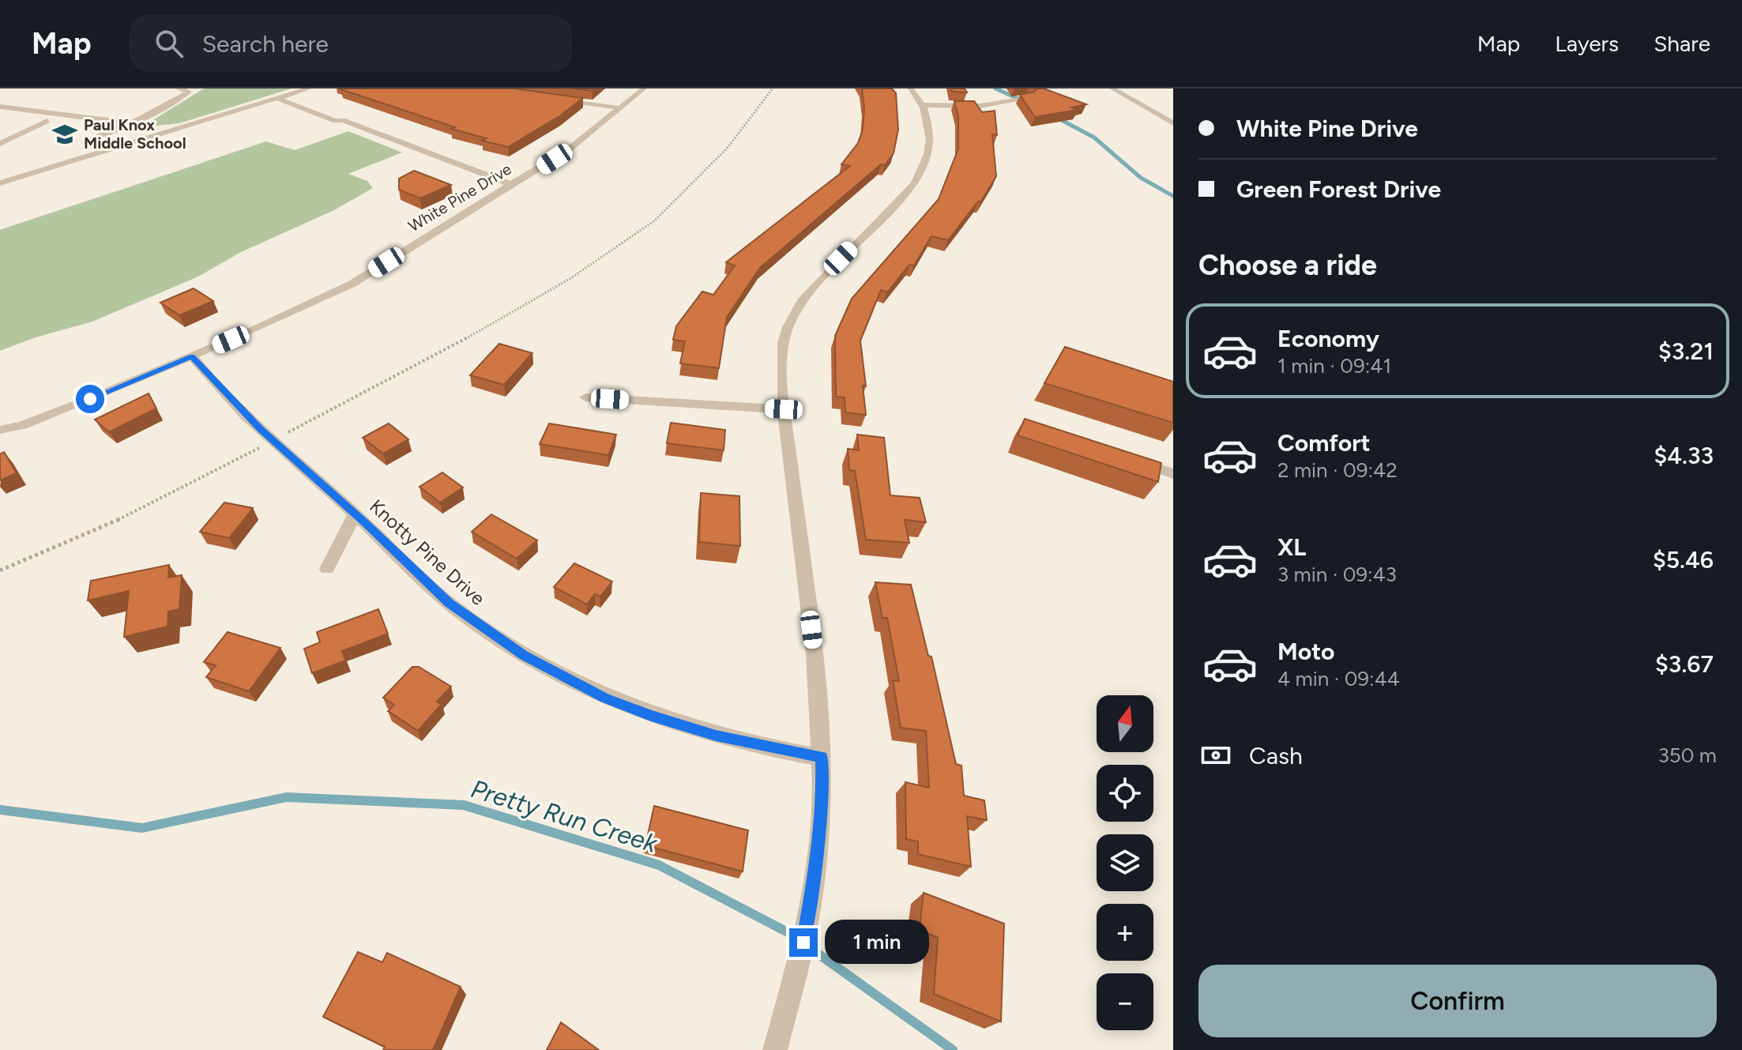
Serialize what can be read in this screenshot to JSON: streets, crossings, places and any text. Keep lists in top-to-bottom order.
{
  "streets": {
    "street": ["White Pine Drive", "Knotty Pine Drive"]
  },
  "crossings": [
    ["White Pine Drive", "Knotty Pine Drive"]
  ],
  "water": ["Pretty Run Creek"],
  "places": {
    "school or university": ["Paul Knox Middle School"]
  },
  "north": "top",
  "page": {
    "header": "Map",
    "search": "Search here",
    "nav": ["Map", "Layers", "Share"],
    "banner": ["White Pine Drive", "Green Forest Drive"],
    "heading": "Choose a ride",
    "list": [
      {
        "name": "Economy",
        "note": "1 min · 09:41",
        "value": "$3.21"
      },
      {
        "name": "Comfort",
        "note": "2 min · 09:42",
        "value": "$4.33"
      },
      {
        "name": "XL",
        "note": "3 min · 09:43",
        "value": "$5.46"
      },
      {
        "name": "Moto",
        "note": "4 min · 09:44",
        "value": "$3.67"
      }
    ],
    "map_buttons": ["+", "−"],
    "pay": ["Cash", "350 m"],
    "bubble": "1 min",
    "buttons": "Confirm"
  }
}
